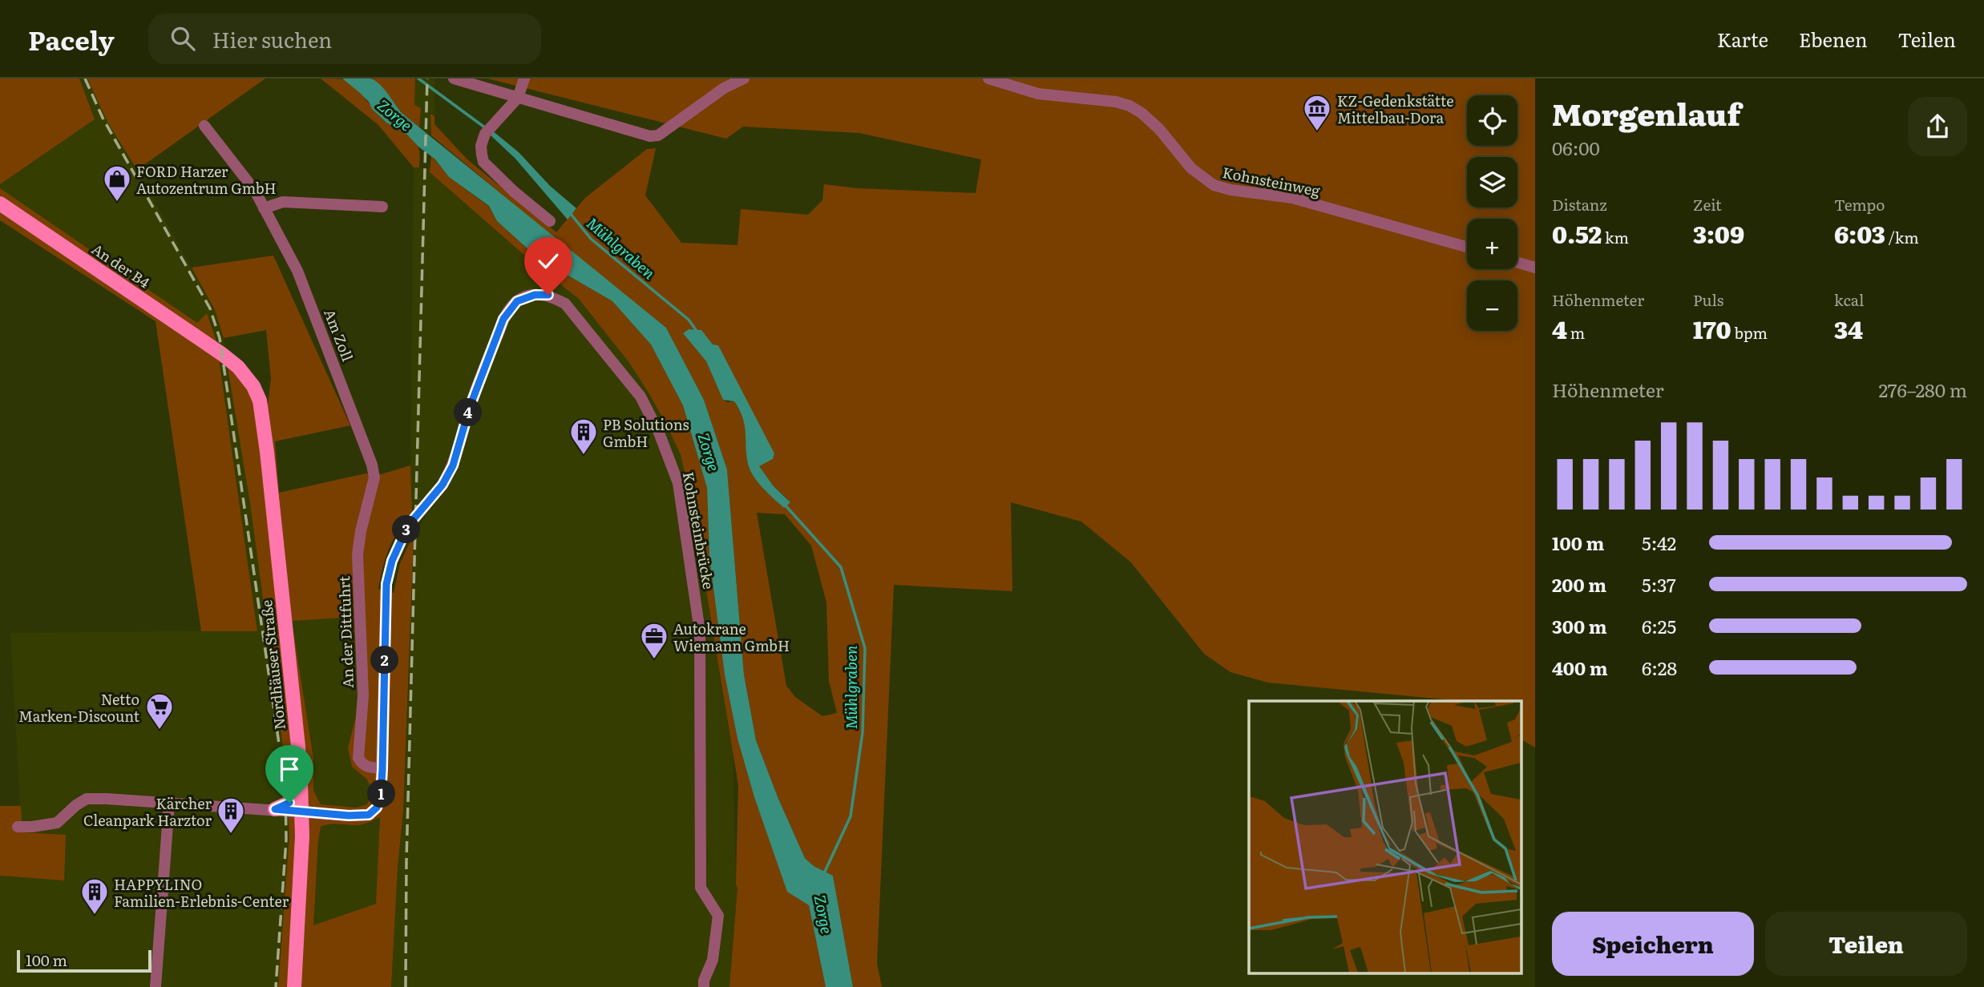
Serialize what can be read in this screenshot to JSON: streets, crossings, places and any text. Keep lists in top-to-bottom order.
{
  "streets": {
    "main road": ["An der B4", "Nordhäuser Straße"],
    "street": [
      "Kohnsteinweg",
      "Am Zoll",
      "Kohnsteinbrücke",
      "An der Dittfuhrt"
    ]
  },
  "crossings": [
    ["An der B4", "Nordhäuser Straße"],
    ["Am Zoll", "An der Dittfuhrt"],
    ["Kohnsteinbrücke", "An der Dittfuhrt"],
    ["Kohnsteinbrücke", "Nordhäuser Straße"]
  ],
  "water": ["Zorge", "Mühlgraben"],
  "places": {
    "museum": ["KZ-Gedenkstätte Mittelbau-Dora"],
    "shop": ["FORD Harzer Autozentrum GmbH"],
    "building": ["PB Solutions GmbH", "Kärcher Cleanpark Harztor", "HAPPYLINO Familien-Erlebnis-Center"],
    "office": ["Autokrane Wiemann GmbH"],
    "supermarket": ["Netto Marken-Discount"]
  },
  "scale_bar": "100 m",
  "page": {
    "header": "Pacely",
    "search": "Hier suchen",
    "nav": ["Karte", "Ebenen", "Teilen"],
    "heading": ["Morgenlauf", "06:00"],
    "map_buttons": ["+", "−"],
    "stats": [
      ["Distanz", "0.52 km"],
      ["Zeit", "3:09"],
      ["Tempo", "6:03 /km"],
      ["Höhenmeter", "4 m"],
      ["Puls", "170 bpm"],
      ["kcal", "34"]
    ],
    "chart": ["Höhenmeter", "276–280 m"],
    "pins": [
      "4",
      "3",
      "2",
      "1"
    ],
    "list": [
      {
        "name": "100 m",
        "note": "5:42"
      },
      {
        "name": "200 m",
        "note": "5:37"
      },
      {
        "name": "300 m",
        "note": "6:25"
      },
      {
        "name": "400 m",
        "note": "6:28"
      }
    ],
    "buttons": ["Speichern", "Teilen"],
    "scale": "100 m"
  }
}
